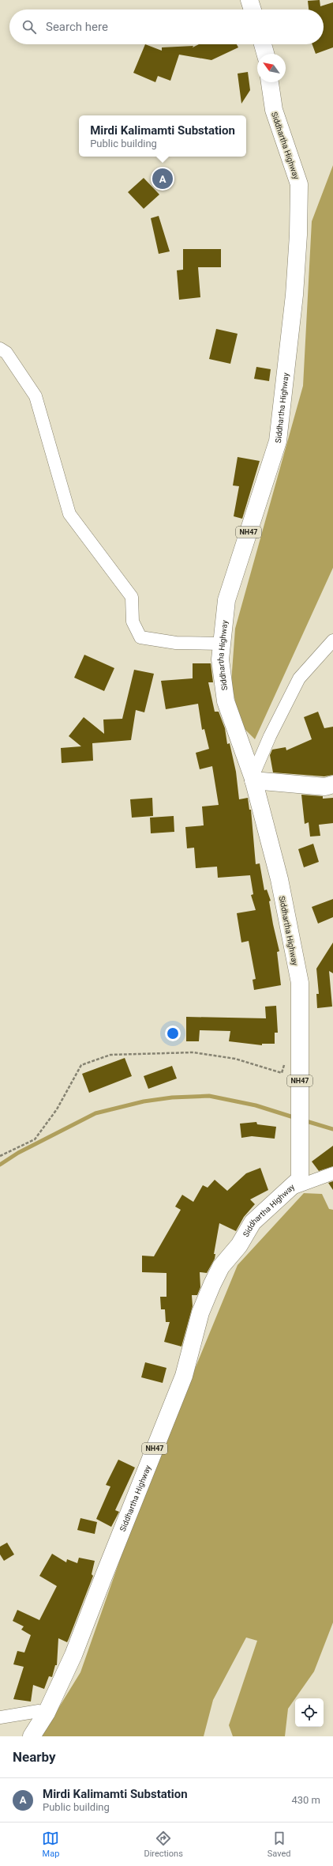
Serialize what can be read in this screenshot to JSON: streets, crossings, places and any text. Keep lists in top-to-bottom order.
{
  "streets": {
    "main road": ["Siddhartha Highway", "NH47"]
  },
  "north": "top left",
  "page": {
    "search": "Search here",
    "popup": ["Mirdi Kalimamti Substation", "Public building"],
    "pins": "A",
    "heading": "Nearby",
    "list": [
      {
        "mark": "A",
        "name": "Mirdi Kalimamti Substation",
        "note": "Public building",
        "value": "430 m"
      }
    ],
    "nav": ["Map", "Directions", "Saved"]
  }
}
